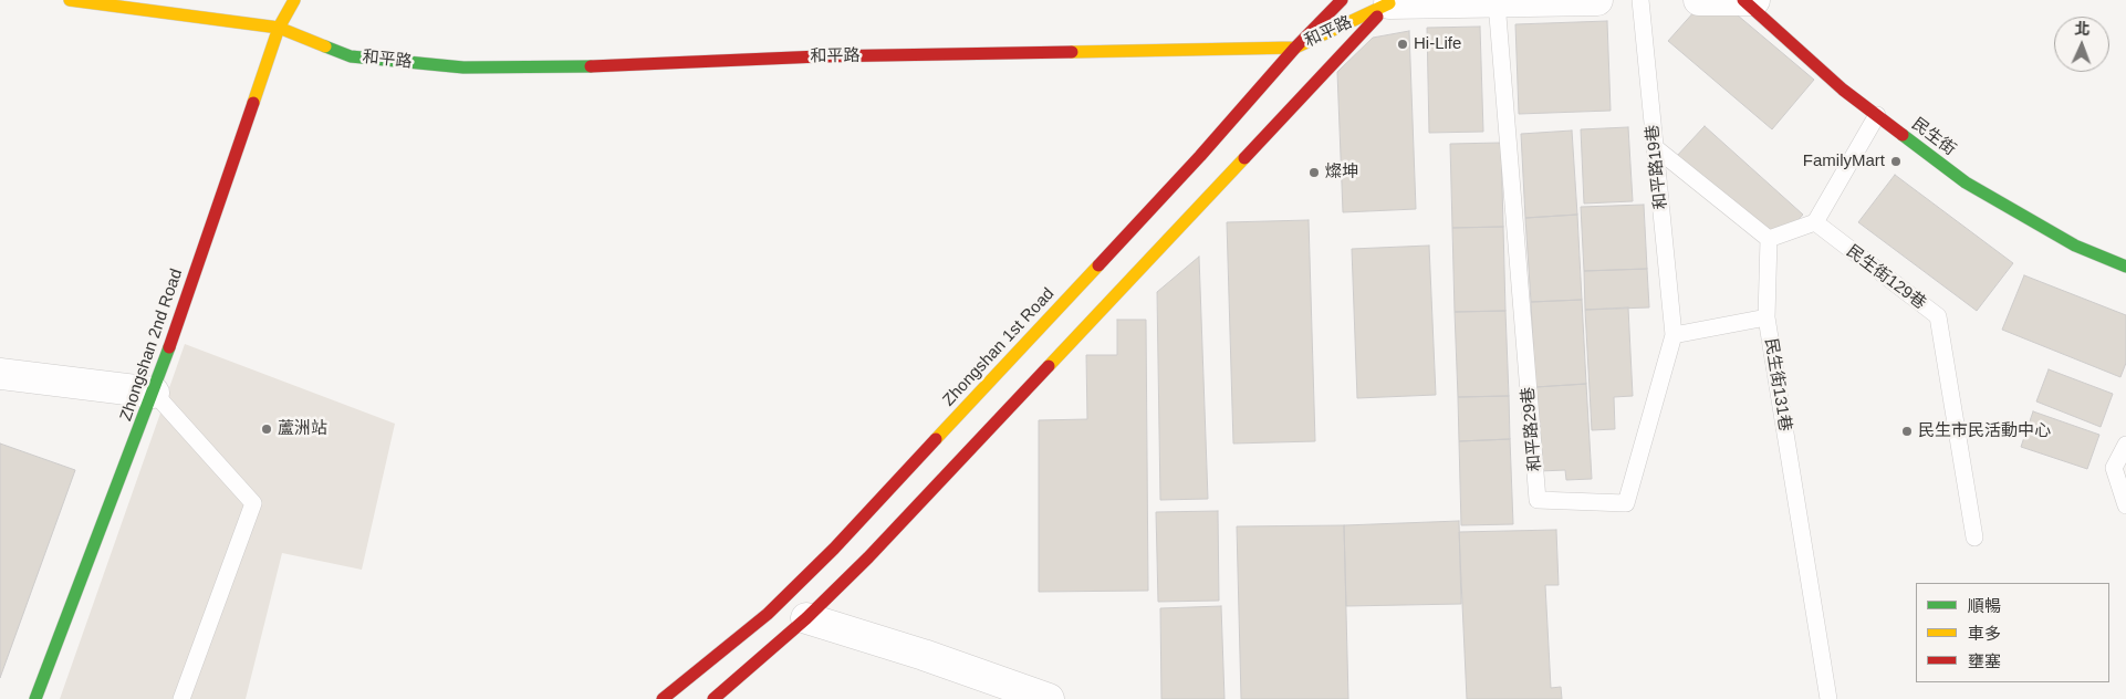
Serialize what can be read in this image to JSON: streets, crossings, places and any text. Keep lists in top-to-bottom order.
{
  "streets": {
    "street": [
      "和平路",
      "民生街",
      "Zhongshan 2nd Road",
      "Zhongshan 1st Road"
    ],
    "lane": [
      "和平路19巷",
      "民生街129巷",
      "民生街131巷",
      "和平路29巷"
    ]
  },
  "crossings": [
    ["和平路", "Zhongshan 2nd Road"],
    ["和平路", "Zhongshan 1st Road"],
    ["和平路", "和平路29巷"],
    ["和平路19巷", "和平路29巷"]
  ],
  "places": [
    "Hi-Life",
    "FamilyMart",
    "燦坤",
    "蘆洲站",
    "民生市民活動中心"
  ],
  "legend": ["順暢", "車多", "壅塞"],
  "north": "top"
}
